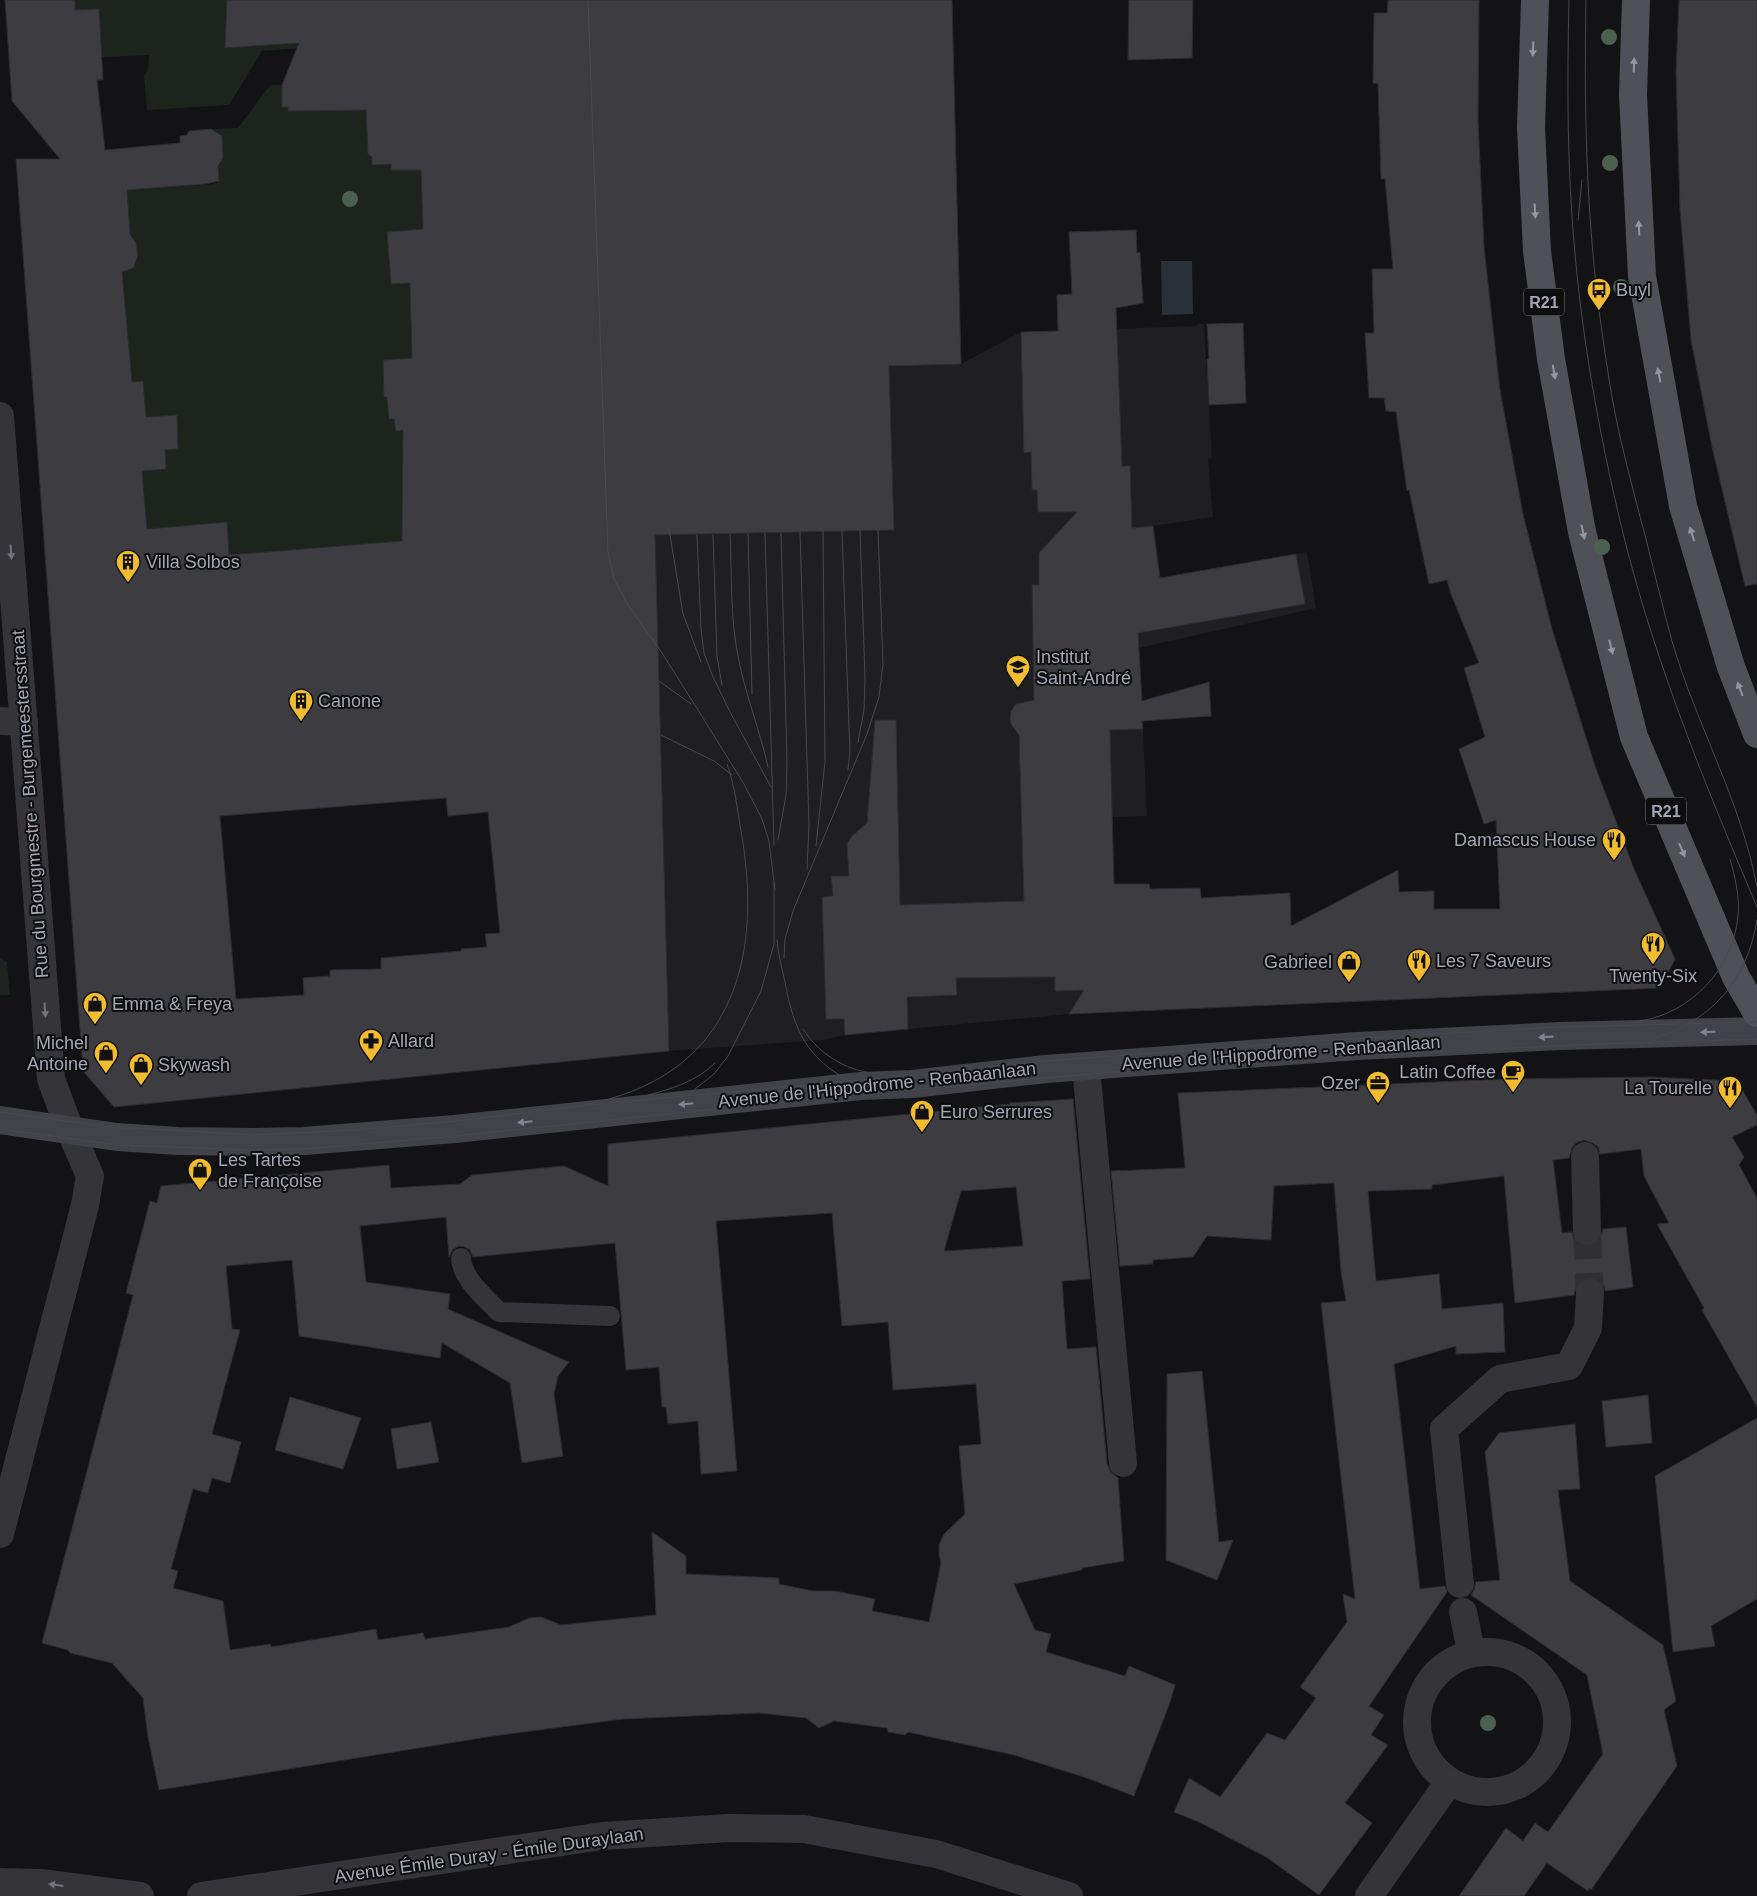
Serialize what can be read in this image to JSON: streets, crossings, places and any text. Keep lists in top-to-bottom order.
{
  "streets": {
    "main road": ["R21", "Avenue de l'Hippodrome - Renbaanlaan"],
    "street": ["Rue du Bourgmestre - Burgemeestersstraat", "Avenue Émile Duray - Émile Duraylaan"]
  },
  "crossings": [
    ["Rue du Bourgmestre - Burgemeestersstraat", "Avenue de l'Hippodrome - Renbaanlaan"]
  ],
  "one_way": ["Rue du Bourgmestre - Burgemeestersstraat", "Avenue de l'Hippodrome - Renbaanlaan"],
  "places": {
    "bus stop": ["Buyl"],
    "building": ["Villa Solbos", "Canone"],
    "school or university": ["Institut Saint-André"],
    "restaurant": [
      "Damascus House",
      "Twenty-Six",
      "Les 7 Saveurs",
      "La Tourelle"
    ],
    "shop": [
      "Gabrieel",
      "Emma & Freya",
      "Michel Antoine",
      "Skywash",
      "Euro Serrures",
      "Les Tartes de Françoise"
    ],
    "pharmacy": ["Allard"],
    "cafe": ["Latin Coffee"],
    "office": ["Ozer"]
  }
}
